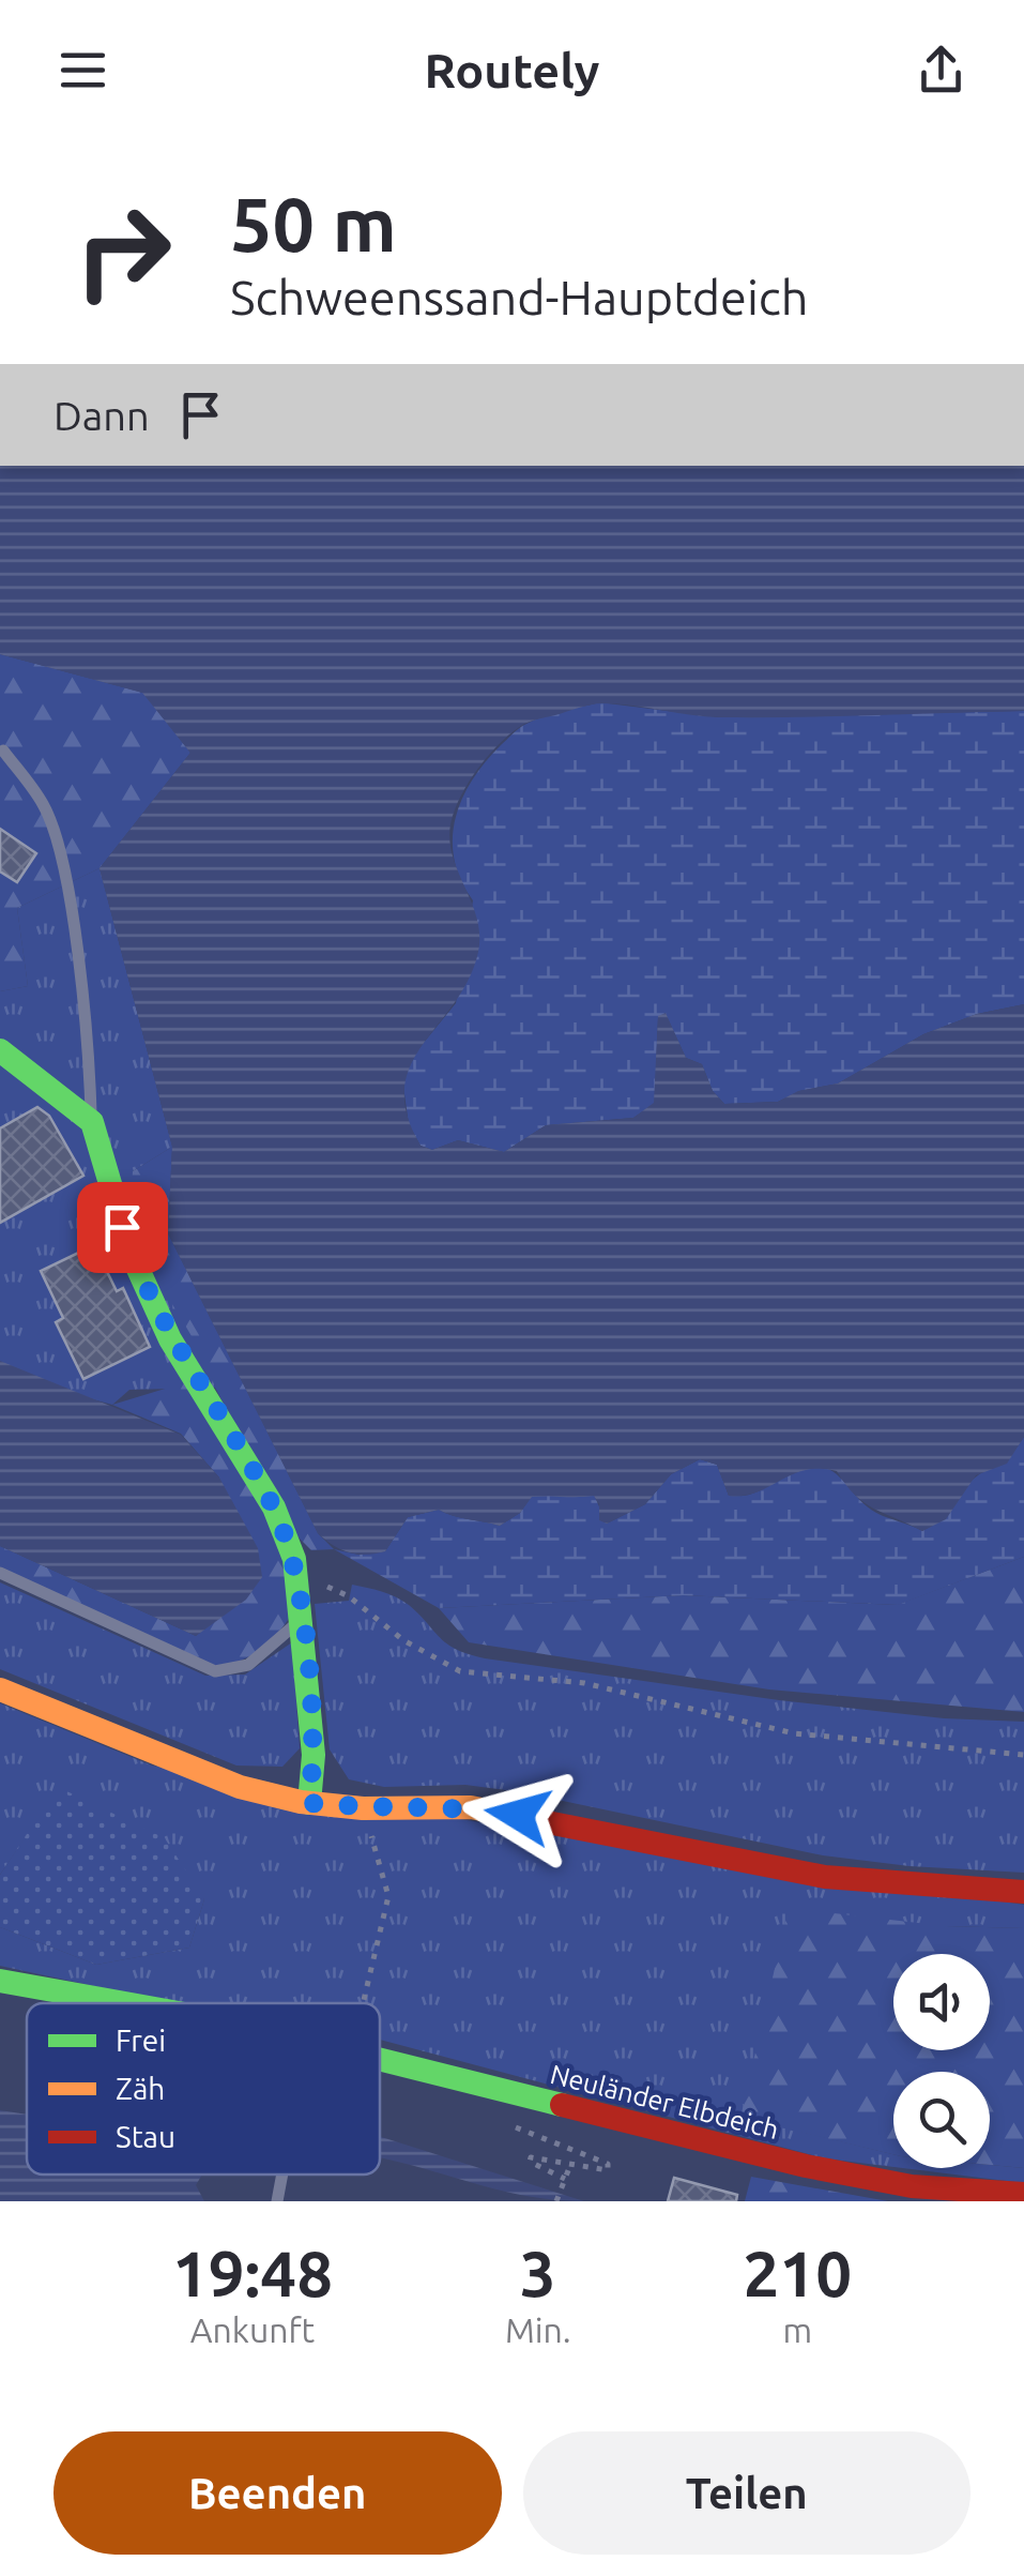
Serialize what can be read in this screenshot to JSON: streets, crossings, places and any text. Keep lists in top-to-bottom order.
{
  "streets": {
    "street": ["Neuländer Elbdeich"]
  },
  "legend": ["Frei", "Zäh", "Stau"],
  "page": {
    "header": "Routely",
    "turn": ["50 m", "Schweenssand-Hauptdeich"],
    "then": "Dann",
    "eta": [
      "19:48",
      "Ankunft",
      "3",
      "Min.",
      "210",
      "m"
    ],
    "buttons": ["Beenden", "Teilen"]
  }
}
